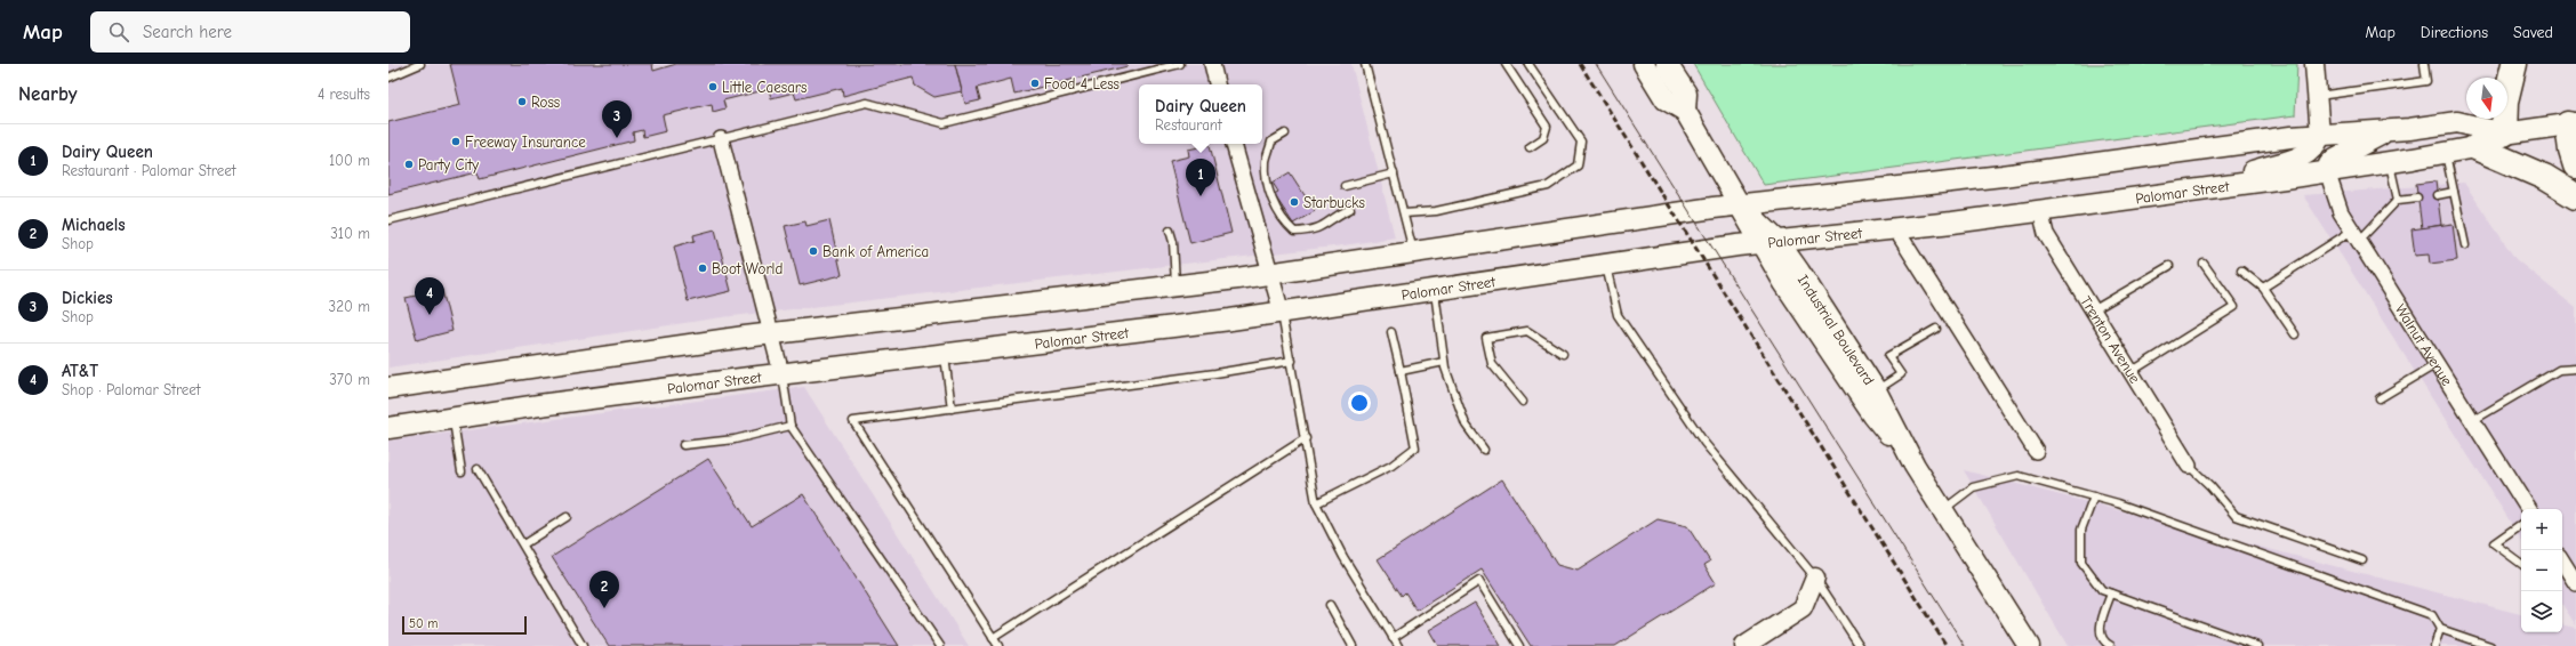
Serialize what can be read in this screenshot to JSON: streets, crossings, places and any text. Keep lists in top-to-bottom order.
{
  "streets": {
    "main road": ["Palomar Street", "Industrial Boulevard"],
    "street": ["Trenton Avenue", "Walnut Avenue"]
  },
  "crossings": [
    ["Palomar Street", "Industrial Boulevard"],
    ["Palomar Street", "Trenton Avenue"],
    ["Palomar Street", "Walnut Avenue"]
  ],
  "places": [
    "Food 4 Less",
    "Little Caesars",
    "Ross",
    "Freeway Insurance",
    "Party City",
    "Starbucks",
    "Bank of America",
    "Boot World"
  ],
  "scale_bar": "50 m",
  "north": "bottom",
  "page": {
    "header": "Map",
    "search": "Search here",
    "nav": ["Map", "Directions", "Saved"],
    "heading": ["Nearby", "4 results"],
    "popup": ["Dairy Queen", "Restaurant"],
    "pins": [
      "3",
      "1",
      "4",
      "2"
    ],
    "list": [
      {
        "mark": "1",
        "name": "Dairy Queen",
        "note": "Restaurant · Palomar Street",
        "value": "100 m"
      },
      {
        "mark": "2",
        "name": "Michaels",
        "note": "Shop",
        "value": "310 m"
      },
      {
        "mark": "3",
        "name": "Dickies",
        "note": "Shop",
        "value": "320 m"
      },
      {
        "mark": "4",
        "name": "AT&T",
        "note": "Shop · Palomar Street",
        "value": "370 m"
      }
    ],
    "map_buttons": ["+", "−"],
    "scale": "50 m"
  }
}
